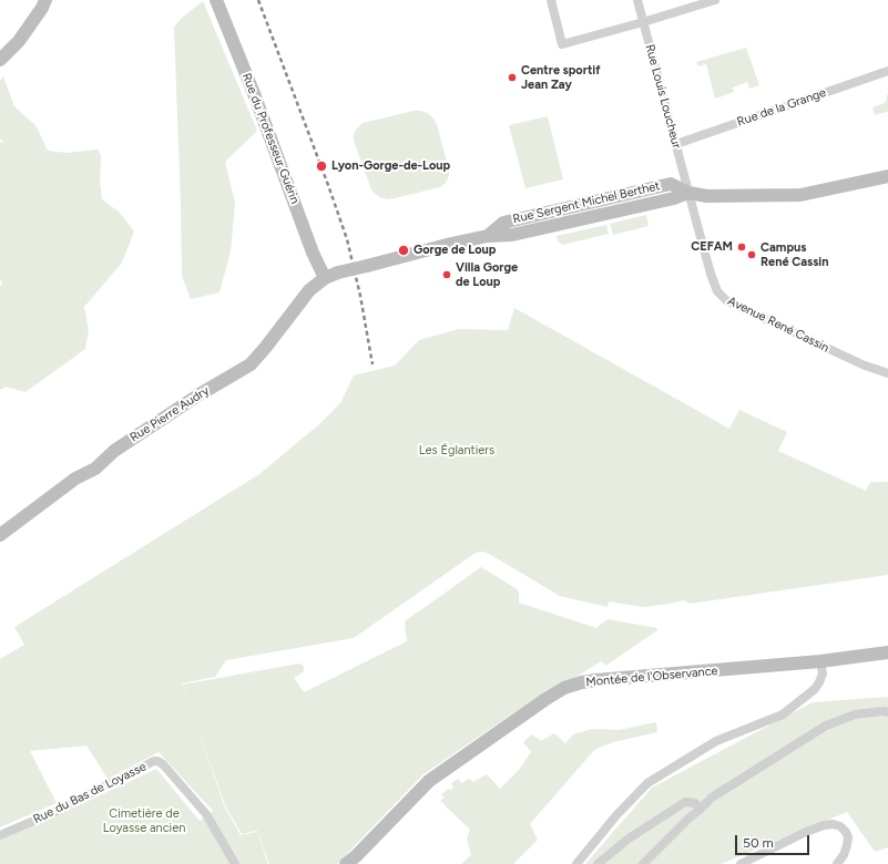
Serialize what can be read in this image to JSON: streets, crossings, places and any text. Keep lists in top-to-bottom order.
{
  "streets": {
    "street": [
      "Rue Louis Loucheur",
      "Rue de la Grange",
      "Rue du Professeur Guérin",
      "Rue Sergent Michel Berthet",
      "Avenue René Cassin",
      "Rue Pierre Audry",
      "Montée de l'Observance",
      "Rue du Bas de Loyasse"
    ]
  },
  "crossings": [
    ["Rue Louis Loucheur", "Rue de la Grange"],
    ["Rue Louis Loucheur", "Rue Sergent Michel Berthet"],
    ["Rue Louis Loucheur", "Avenue René Cassin"],
    ["Rue du Professeur Guérin", "Rue Sergent Michel Berthet"],
    ["Rue du Professeur Guérin", "Rue Pierre Audry"],
    ["Rue Sergent Michel Berthet", "Avenue René Cassin"],
    ["Rue Sergent Michel Berthet", "Rue Pierre Audry"]
  ],
  "parks": ["Les Églantiers", "Cimetière de Loyasse ancien"],
  "places": [
    "Centre sportif Jean Zay",
    "Lyon-Gorge-de-Loup",
    "CEFAM",
    "Gorge de Loup",
    "Campus René Cassin",
    "Villa Gorge de Loup"
  ],
  "scale_bar": "50 m"
}
